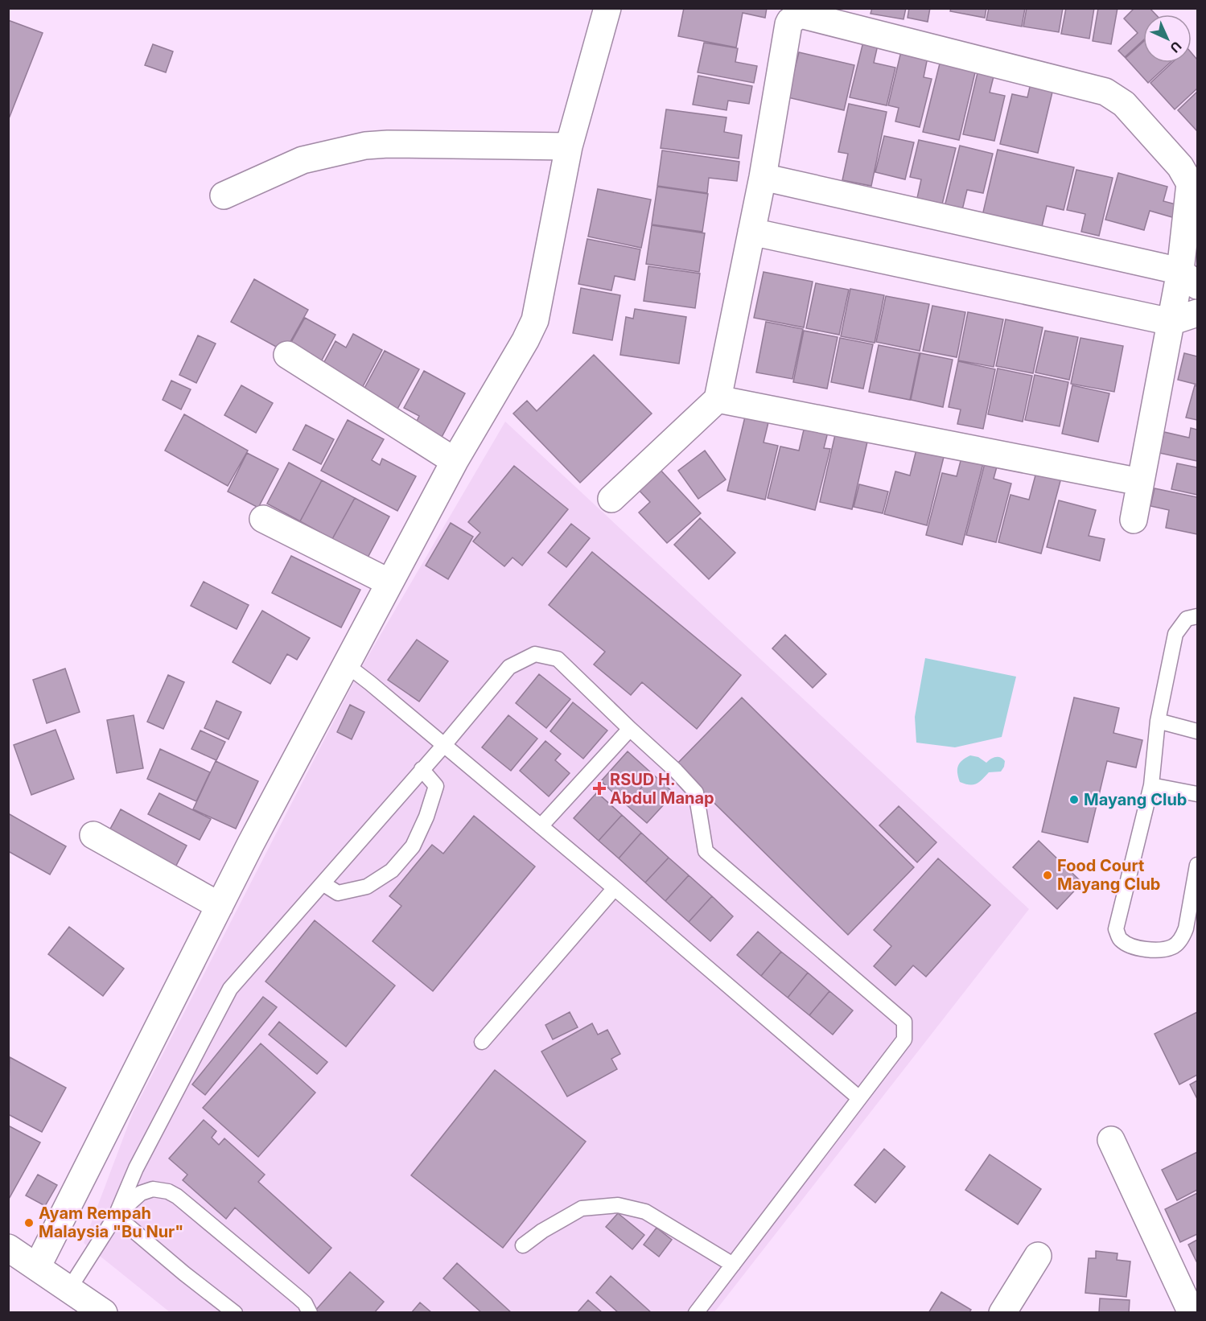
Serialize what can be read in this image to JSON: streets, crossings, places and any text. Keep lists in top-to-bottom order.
{
  "places": {
    "health": ["RSUD H. Abdul Manap"],
    "other": ["Mayang Club", "Food Court Mayang Club", "Ayam Rempah Malaysia \"Bu Nur\""]
  },
  "north": "bottom right"
}
